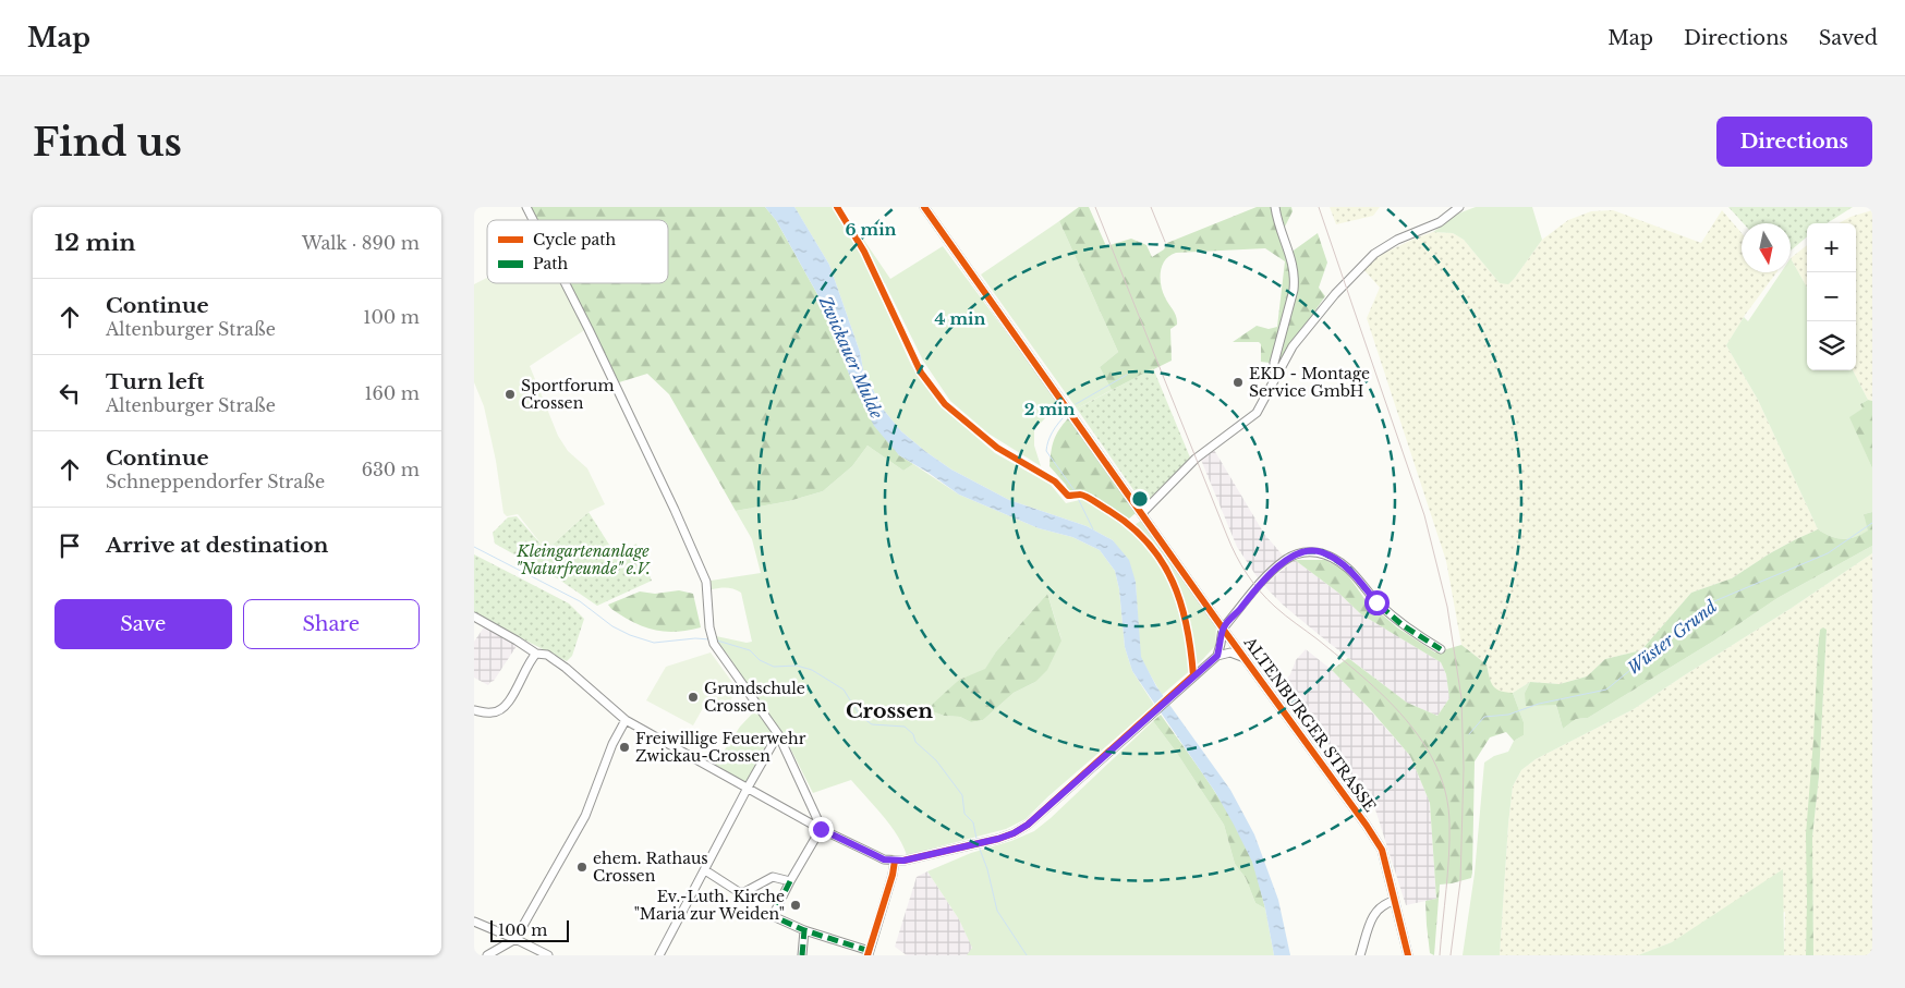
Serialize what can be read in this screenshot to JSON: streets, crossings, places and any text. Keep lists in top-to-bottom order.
{
  "streets": {
    "street": ["ALTENBURGER STRASSE"]
  },
  "districts": ["Crossen"],
  "water": ["Zwickauer Mulde", "Wüster Grund"],
  "parks": ["Kleingartenanlage \"Naturfreunde\" e.V."],
  "places": [
    "EKD - Montage Service GmbH",
    "Sportforum Crossen",
    "Grundschule Crossen",
    "Freiwillige Feuerwehr Zwickau-Crossen",
    "ehem. Rathaus Crossen",
    "Ev.-Luth. Kirche \"Maria zur Weiden\""
  ],
  "legend": ["Cycle path", "Path"],
  "scale_bar": "100 m",
  "north": "bottom",
  "page": {
    "header": "Map",
    "nav": ["Map", "Directions", "Saved"],
    "buttons": [
      "Directions",
      ["Save", "Share"]
    ],
    "title": "Find us",
    "heading": ["12 min", "Walk · 890 m"],
    "map_buttons": ["+", "−"],
    "list": [
      ["Continue", "Altenburger Straße", "100 m"],
      ["Turn left", "Altenburger Straße", "160 m"],
      ["Continue", "Schneppendorfer Straße", "630 m"],
      "Arrive at destination"
    ],
    "scale": "100 m"
  },
  "rings": ["6 min", "4 min", "2 min"]
}
